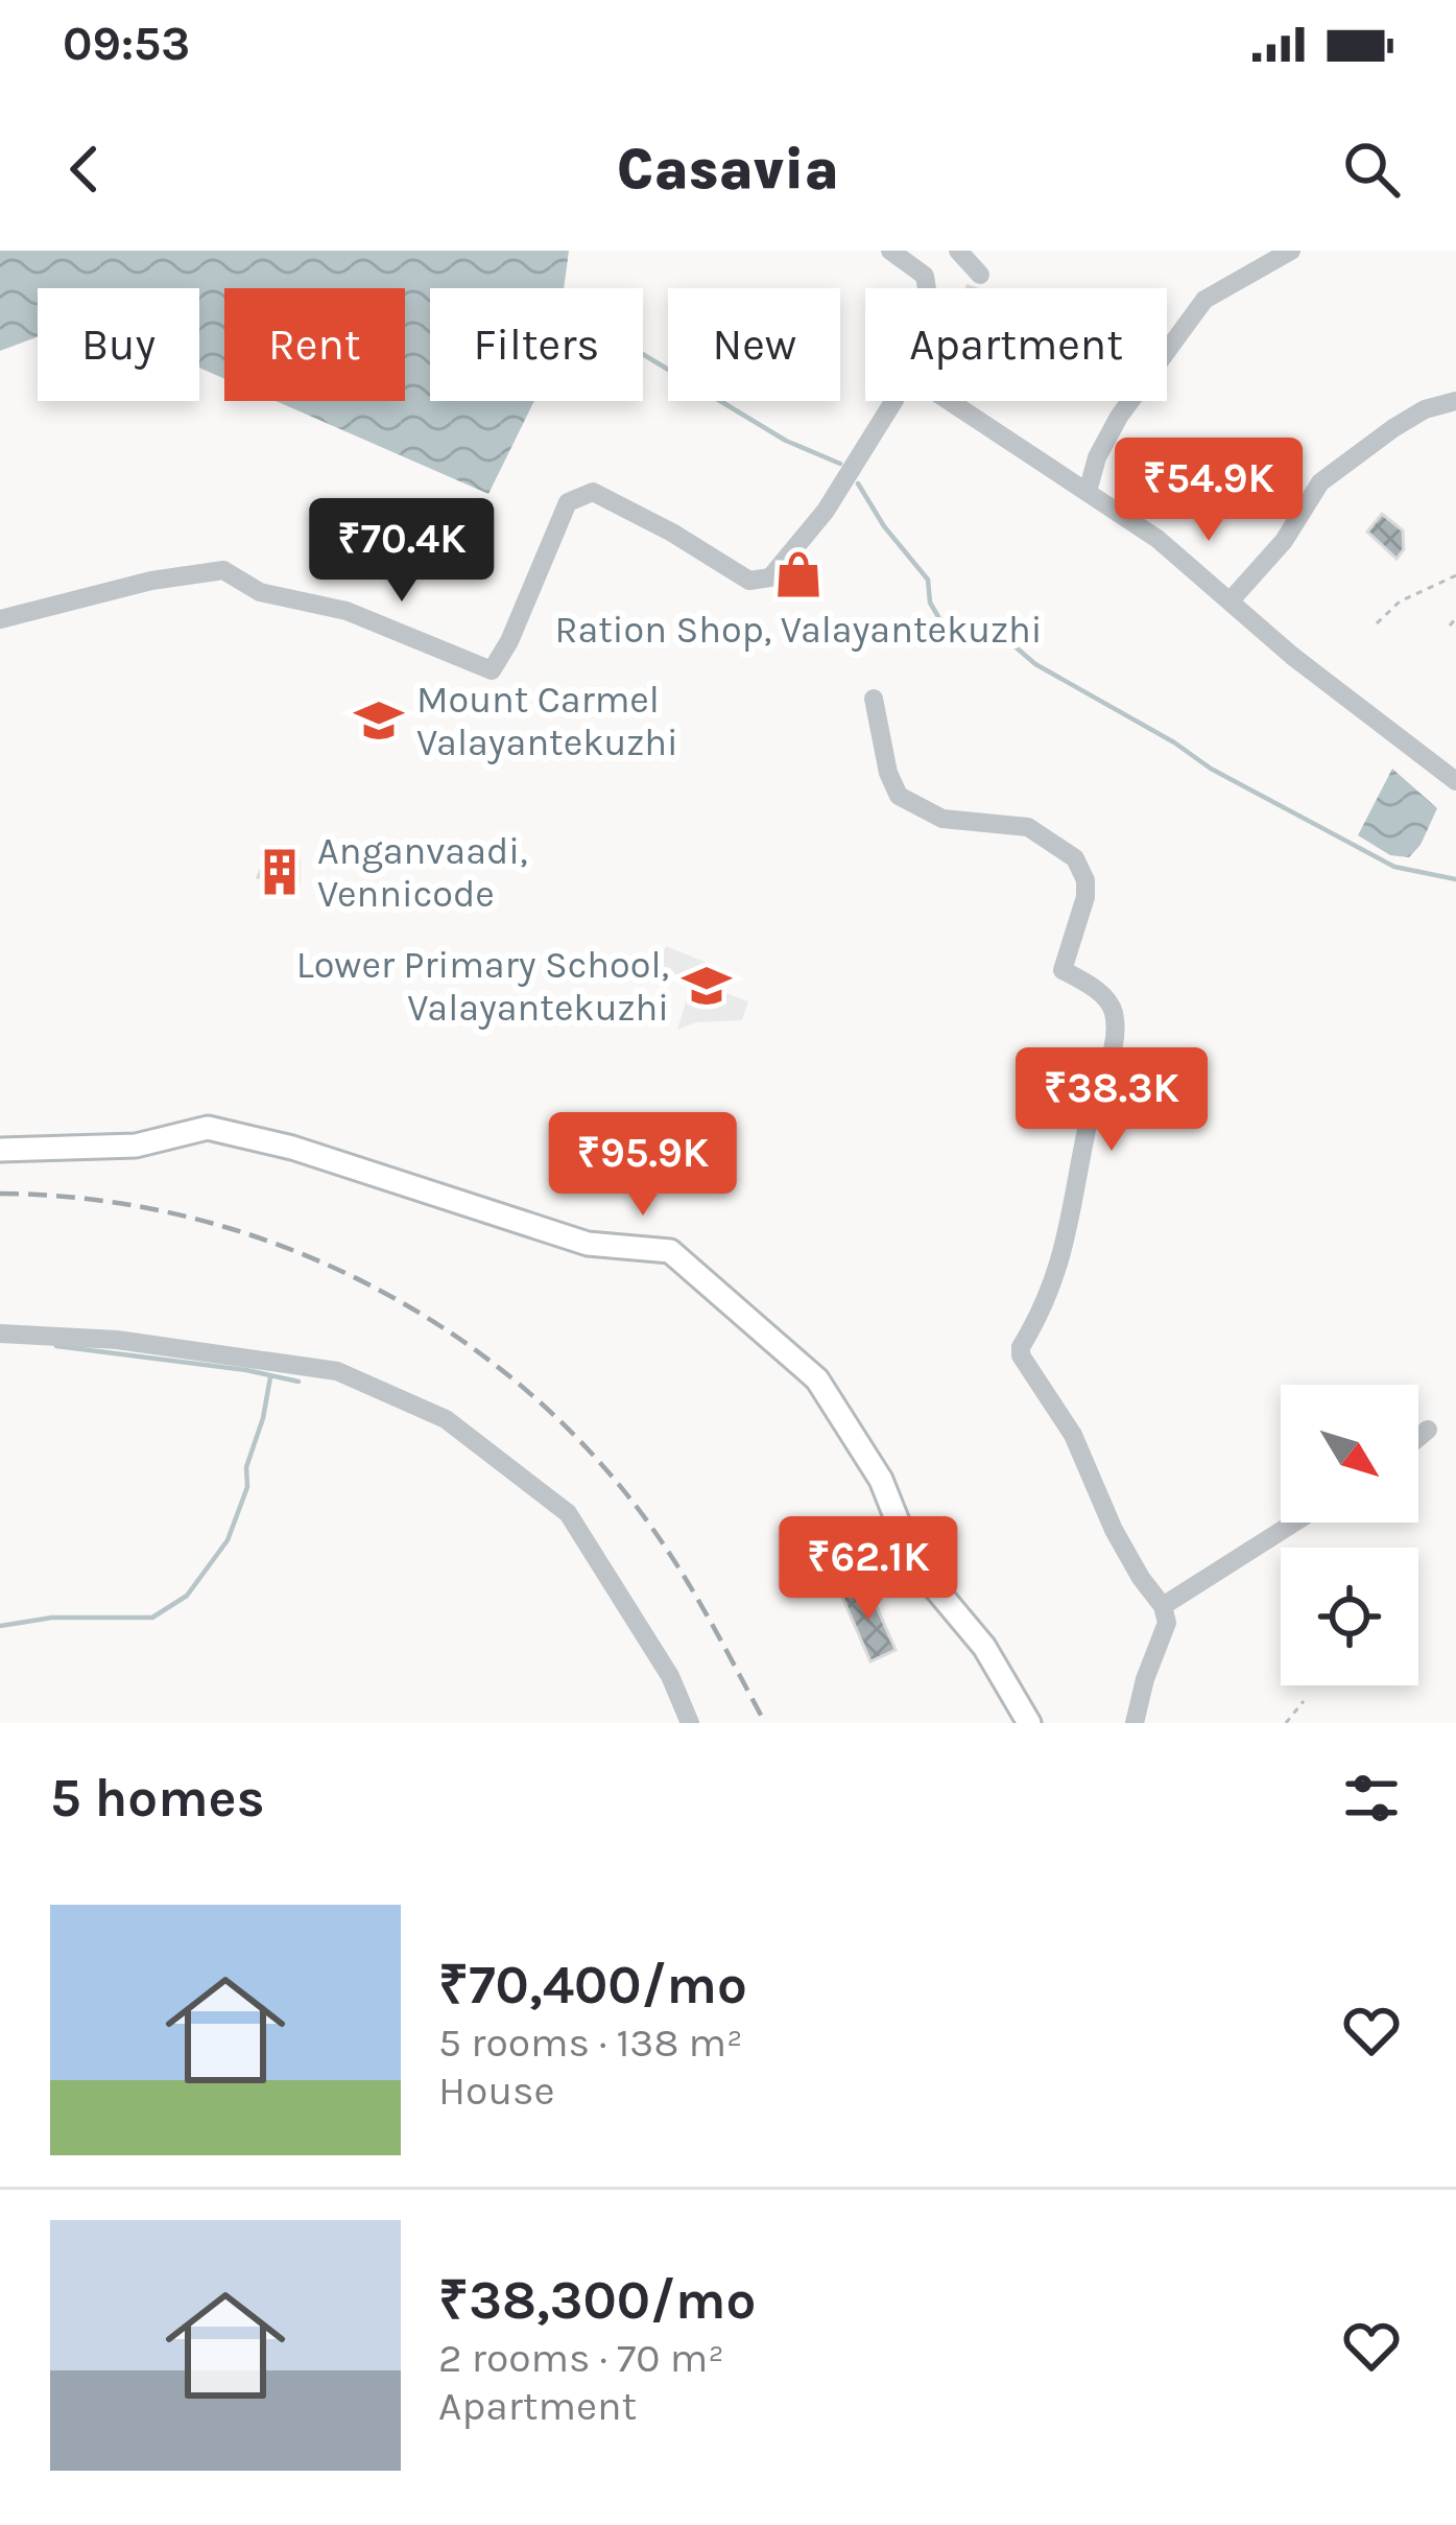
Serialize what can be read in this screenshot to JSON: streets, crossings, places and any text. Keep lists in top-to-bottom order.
{
  "places": {
    "shop": ["Ration Shop, Valayantekuzhi"],
    "school or university": ["Mount Carmel Valayantekuzhi", "Lower Primary School, Valayantekuzhi"],
    "building": ["Anganvaadi, Vennicode"]
  },
  "north": "bottom right",
  "page": {
    "status": "09:53",
    "header": "Casavia",
    "chip": [
      "Buy",
      "Rent",
      "Filters",
      "New",
      "Apartment"
    ],
    "price": [
      "₹54.9K",
      "₹70.4K",
      "₹38.3K",
      "₹95.9K",
      "₹62.1K"
    ],
    "heading": "5 homes",
    "list": [
      {
        "name": "₹70,400/mo",
        "note": "5 rooms · 138 m² · House"
      },
      {
        "name": "₹38,300/mo",
        "note": "2 rooms · 70 m² · Apartment"
      }
    ]
  }
}
